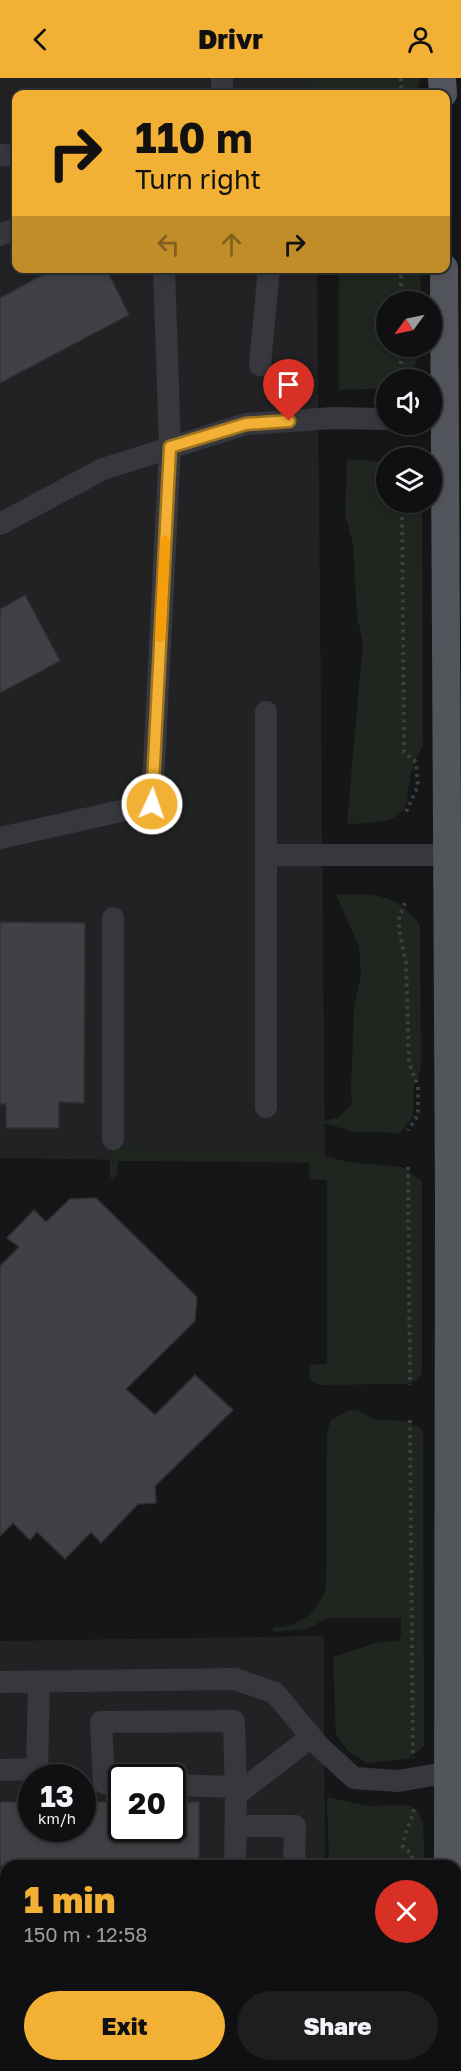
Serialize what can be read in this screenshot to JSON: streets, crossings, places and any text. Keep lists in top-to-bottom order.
{
  "north": "bottom left",
  "page": {
    "header": "Drivr",
    "turn": ["110 m", "Turn right"],
    "speed": "13 km/h",
    "limit": "20",
    "heading": ["1 min", "150 m · 12:58"],
    "buttons": ["Exit", "Share"]
  }
}
